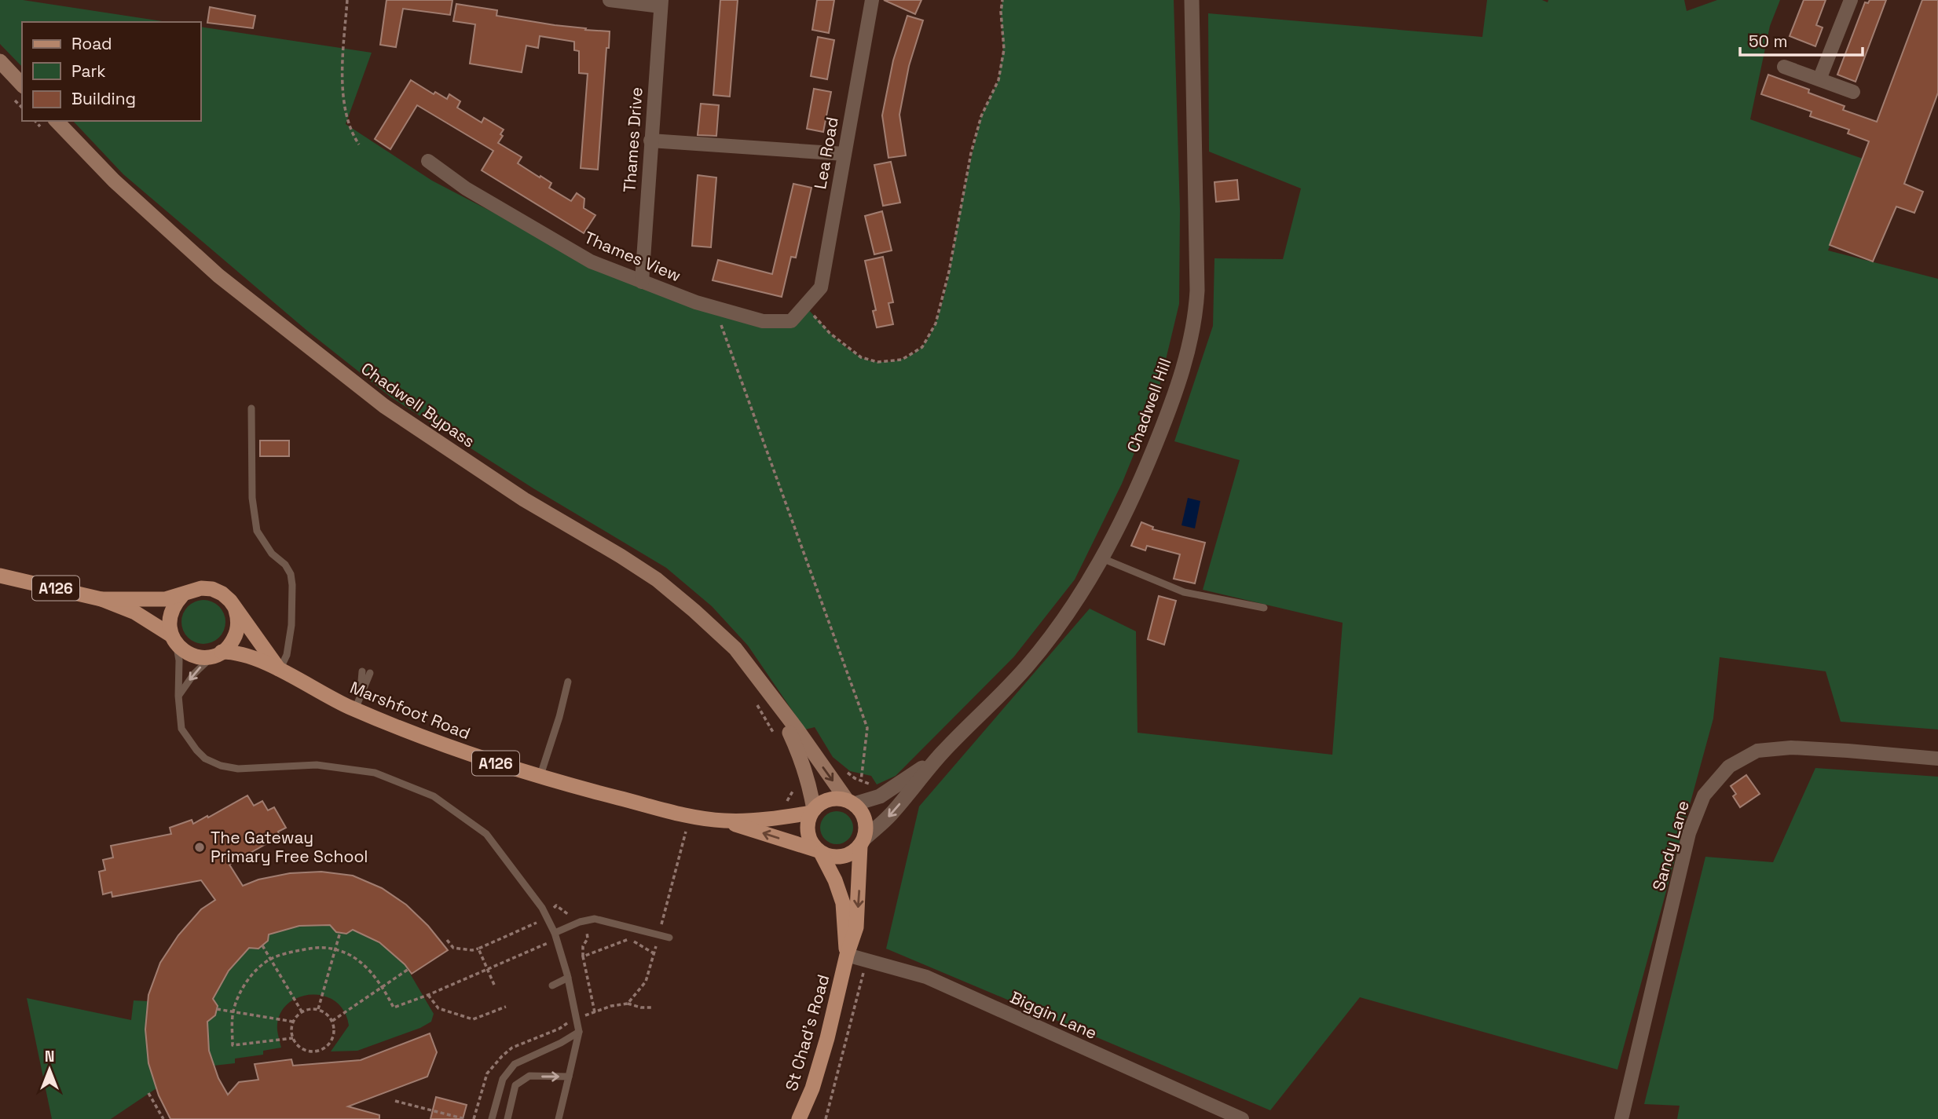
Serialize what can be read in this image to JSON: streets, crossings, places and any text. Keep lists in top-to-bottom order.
{
  "streets": {
    "main road": [
      "Chadwell Bypass",
      "A126",
      "Marshfoot Road",
      "St Chad's Road"
    ],
    "street": [
      "Thames Drive",
      "Lea Road",
      "Thames View",
      "Chadwell Hill",
      "Sandy Lane",
      "Biggin Lane"
    ]
  },
  "crossings": [
    ["Thames Drive", "Thames View"],
    ["Lea Road", "Thames View"],
    ["Chadwell Bypass", "Chadwell Hill"],
    ["Chadwell Bypass", "Marshfoot Road"],
    ["Chadwell Bypass", "St Chad's Road"],
    ["Chadwell Hill", "Marshfoot Road"],
    ["Chadwell Hill", "St Chad's Road"],
    ["Marshfoot Road", "St Chad's Road"],
    ["Biggin Lane", "St Chad's Road"]
  ],
  "places": ["The Gateway Primary Free School"],
  "legend": ["Road", "Park", "Building"],
  "scale_bar": "50 m",
  "north": "top"
}
